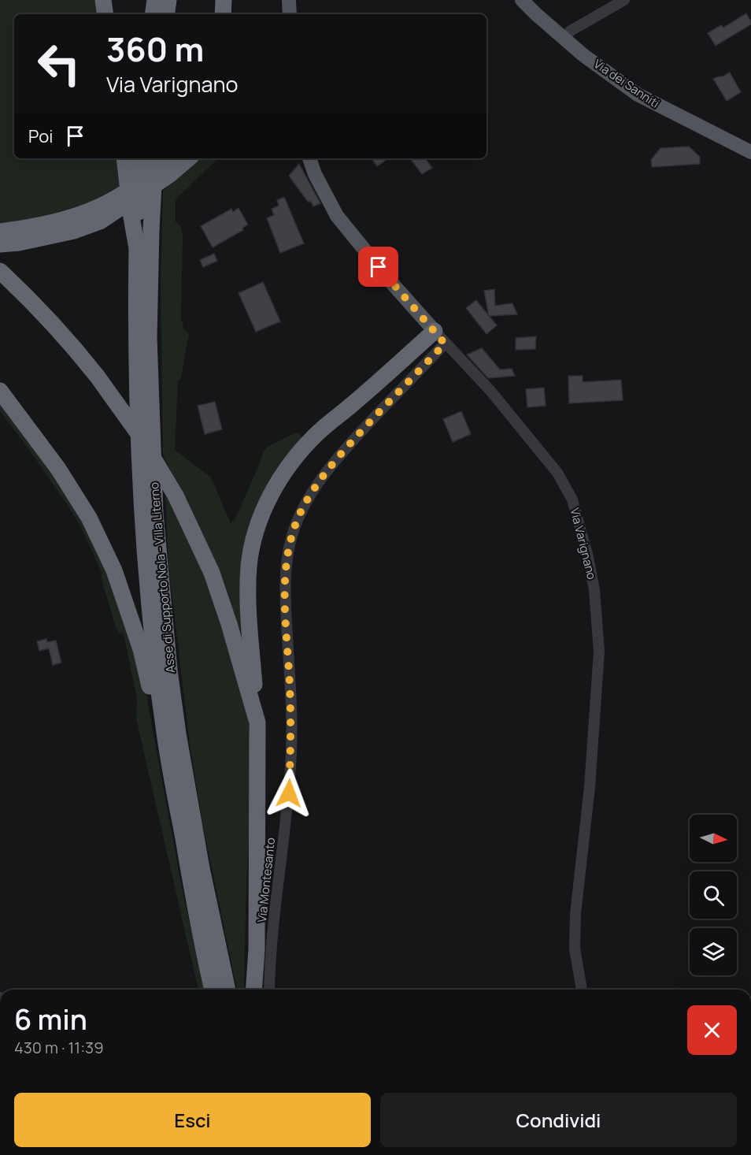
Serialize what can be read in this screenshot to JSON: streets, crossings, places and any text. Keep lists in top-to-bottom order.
{
  "streets": {
    "highway": ["Asse di Supporto Nola - Villa Literno"],
    "main road": ["Via dei Sanniti", "Via Varignano"],
    "street": ["Via Montesanto"]
  },
  "crossings": [
    ["Via Varignano", "Via Montesanto"]
  ],
  "north": "right",
  "page": {
    "turn": ["360 m", "Via Varignano"],
    "then": "Poi",
    "heading": ["6 min", "430 m · 11:39"],
    "buttons": ["Esci", "Condividi"]
  }
}
